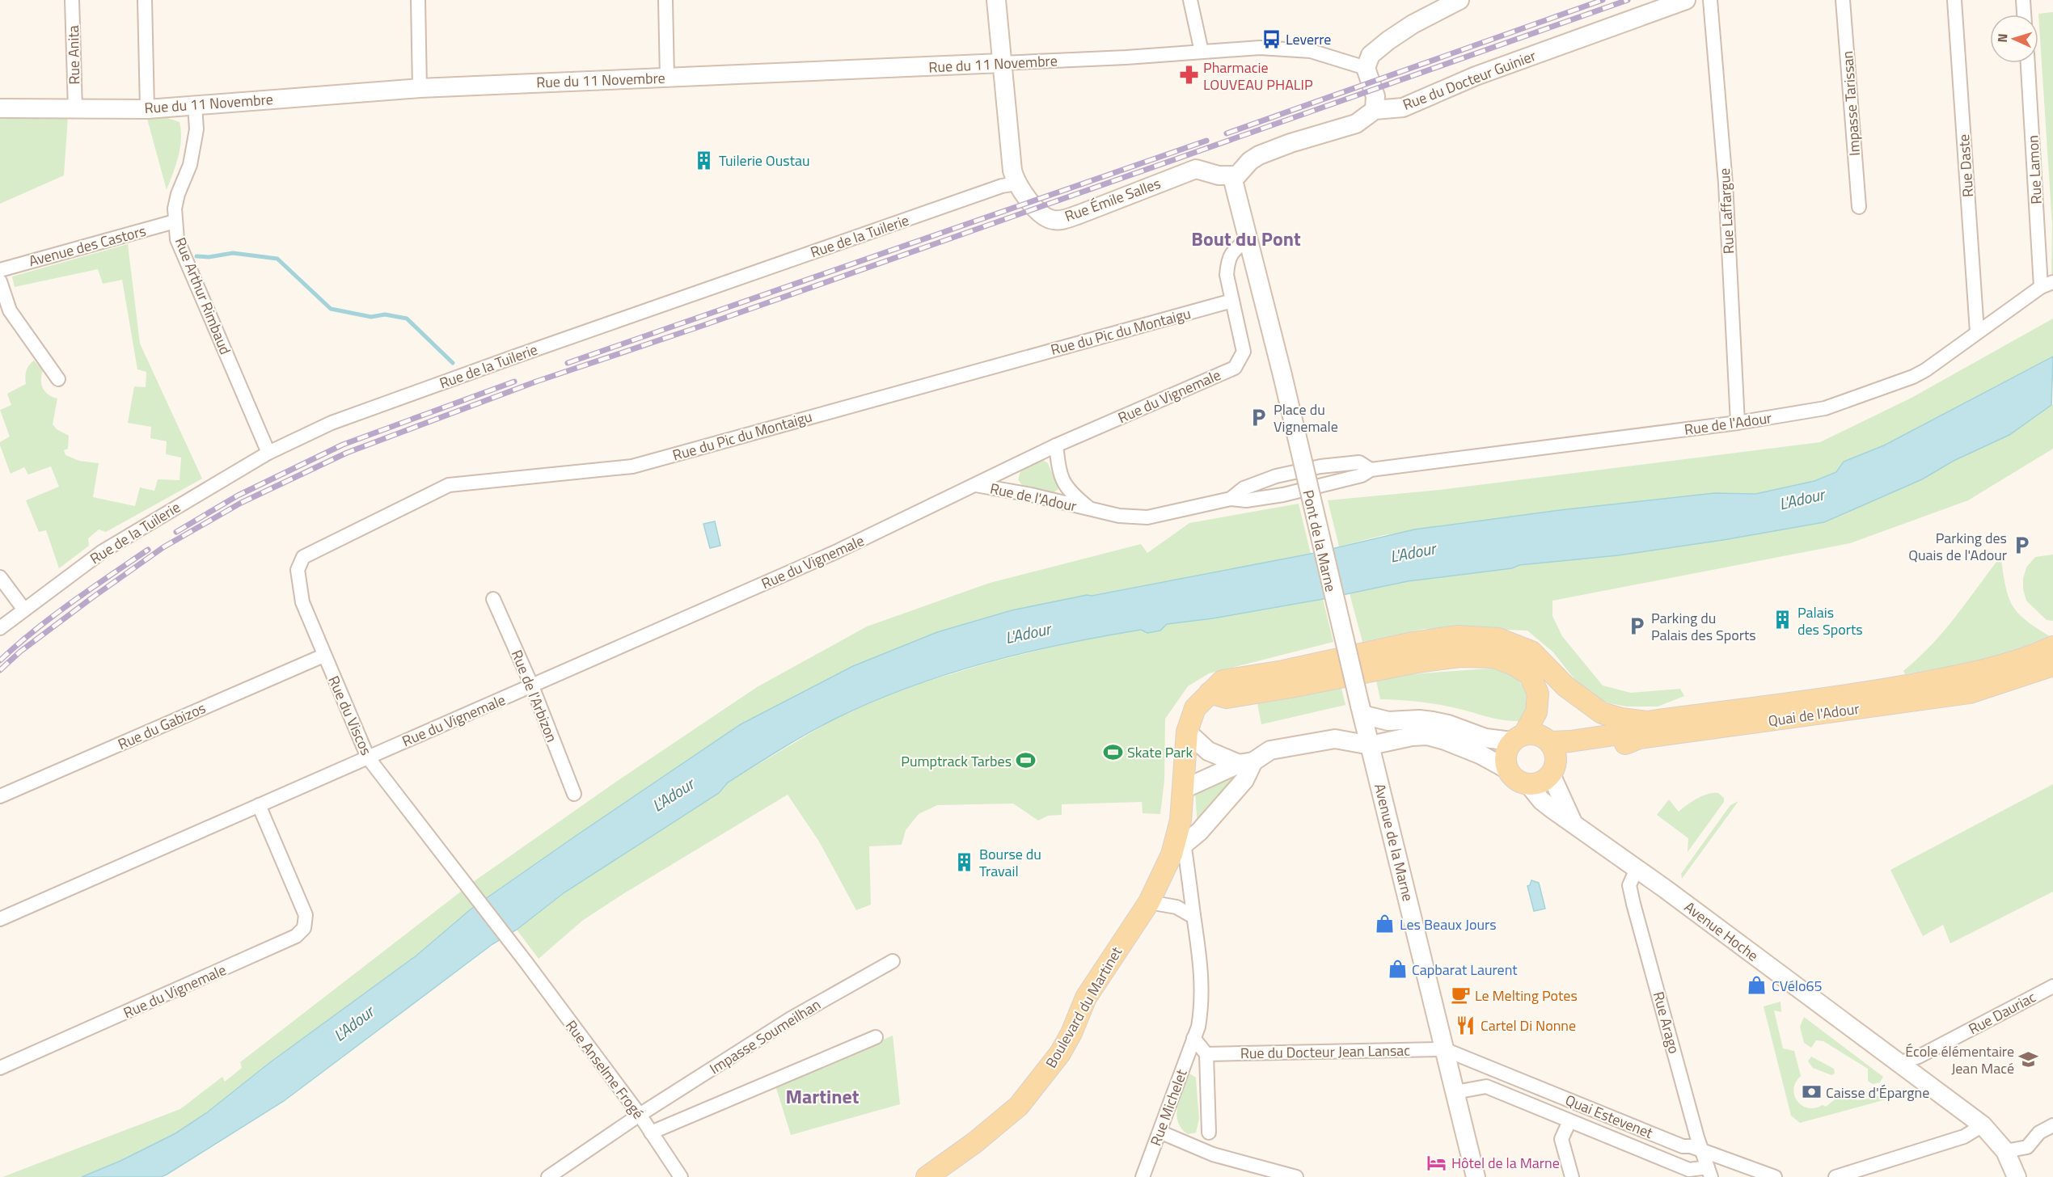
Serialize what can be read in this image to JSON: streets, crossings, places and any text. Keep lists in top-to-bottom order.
{
  "streets": {
    "main road": ["Quai de l'Adour", "Boulevard du Martinet"],
    "street": [
      "Rue Anita",
      "Rue du 11 Novembre",
      "Rue du Docteur Guinier",
      "Impasse Tarissan",
      "Rue Daste",
      "Rue Lamon",
      "Rue Émile Salles",
      "Rue Laffargue",
      "Rue de la Tuilerie",
      "Avenue des Castors",
      "Rue Arthur Rimbaud",
      "Rue du Pic du Montaigu",
      "Rue du Vignemale",
      "Rue de l'Adour",
      "Pont de la Marne",
      "Rue de l'Arbizon",
      "Rue du Viscos",
      "Rue du Gabizos",
      "Avenue de la Marne",
      "Avenue Hoche",
      "Rue Dauriac",
      "Rue Arago",
      "Impasse Soumeilhan",
      "Rue du Docteur Jean Lansac",
      "Rue Anselme Frogé",
      "Rue Michelet",
      "Quai Estevenet"
    ]
  },
  "crossings": [
    ["Rue Anita", "Rue du 11 Novembre"],
    ["Rue du 11 Novembre", "Rue Émile Salles"],
    ["Rue du 11 Novembre", "Rue Arthur Rimbaud"],
    ["Rue Daste", "Rue de l'Adour"],
    ["Rue Lamon", "Rue de l'Adour"],
    ["Rue Émile Salles", "Rue de la Tuilerie"],
    ["Rue Laffargue", "Rue de l'Adour"],
    ["Rue de la Tuilerie", "Rue Arthur Rimbaud"],
    ["Avenue des Castors", "Rue Arthur Rimbaud"],
    ["Rue du Pic du Montaigu", "Rue du Vignemale"],
    ["Rue du Pic du Montaigu", "Rue du Viscos"],
    ["Rue du Vignemale", "Rue de l'Adour"],
    ["Rue du Vignemale", "Pont de la Marne"],
    ["Rue du Vignemale", "Rue de l'Arbizon"],
    ["Rue du Vignemale", "Rue du Viscos"],
    ["Pont de la Marne", "Avenue de la Marne"],
    ["Quai de l'Adour", "Avenue Hoche"],
    ["Rue du Viscos", "Rue du Gabizos"],
    ["Rue du Viscos", "Rue Anselme Frogé"],
    ["Avenue de la Marne", "Rue du Docteur Jean Lansac"],
    ["Avenue de la Marne", "Quai Estevenet"],
    ["Avenue Hoche", "Rue Dauriac"],
    ["Avenue Hoche", "Rue Arago"],
    ["Rue Arago", "Quai Estevenet"],
    ["Impasse Soumeilhan", "Rue Anselme Frogé"],
    ["Rue du Docteur Jean Lansac", "Quai Estevenet"]
  ],
  "districts": ["Bout du Pont", "Martinet"],
  "water": ["L'Adour"],
  "places": {
    "bus stop": ["Leverre"],
    "pharmacy": ["Pharmacie LOUVEAU PHALIP"],
    "building": ["Tuilerie Oustau", "Palais des Sports", "Bourse du Travail"],
    "parking": ["Place du Vignemale", "Parking des Quais de l'Adour", "Parking du Palais des Sports"],
    "sports": ["Skate Park", "Pumptrack Tarbes"],
    "shop": ["Les Beaux Jours", "Capbarat Laurent", "CVélo65"],
    "cafe": ["Le Melting Potes"],
    "restaurant": ["Cartel Di Nonne"],
    "school or university": ["École élémentaire Jean Macé"],
    "bank": ["Caisse d'Épargne"],
    "hotel": ["Hôtel de la Marne"]
  },
  "north": "left"
}
